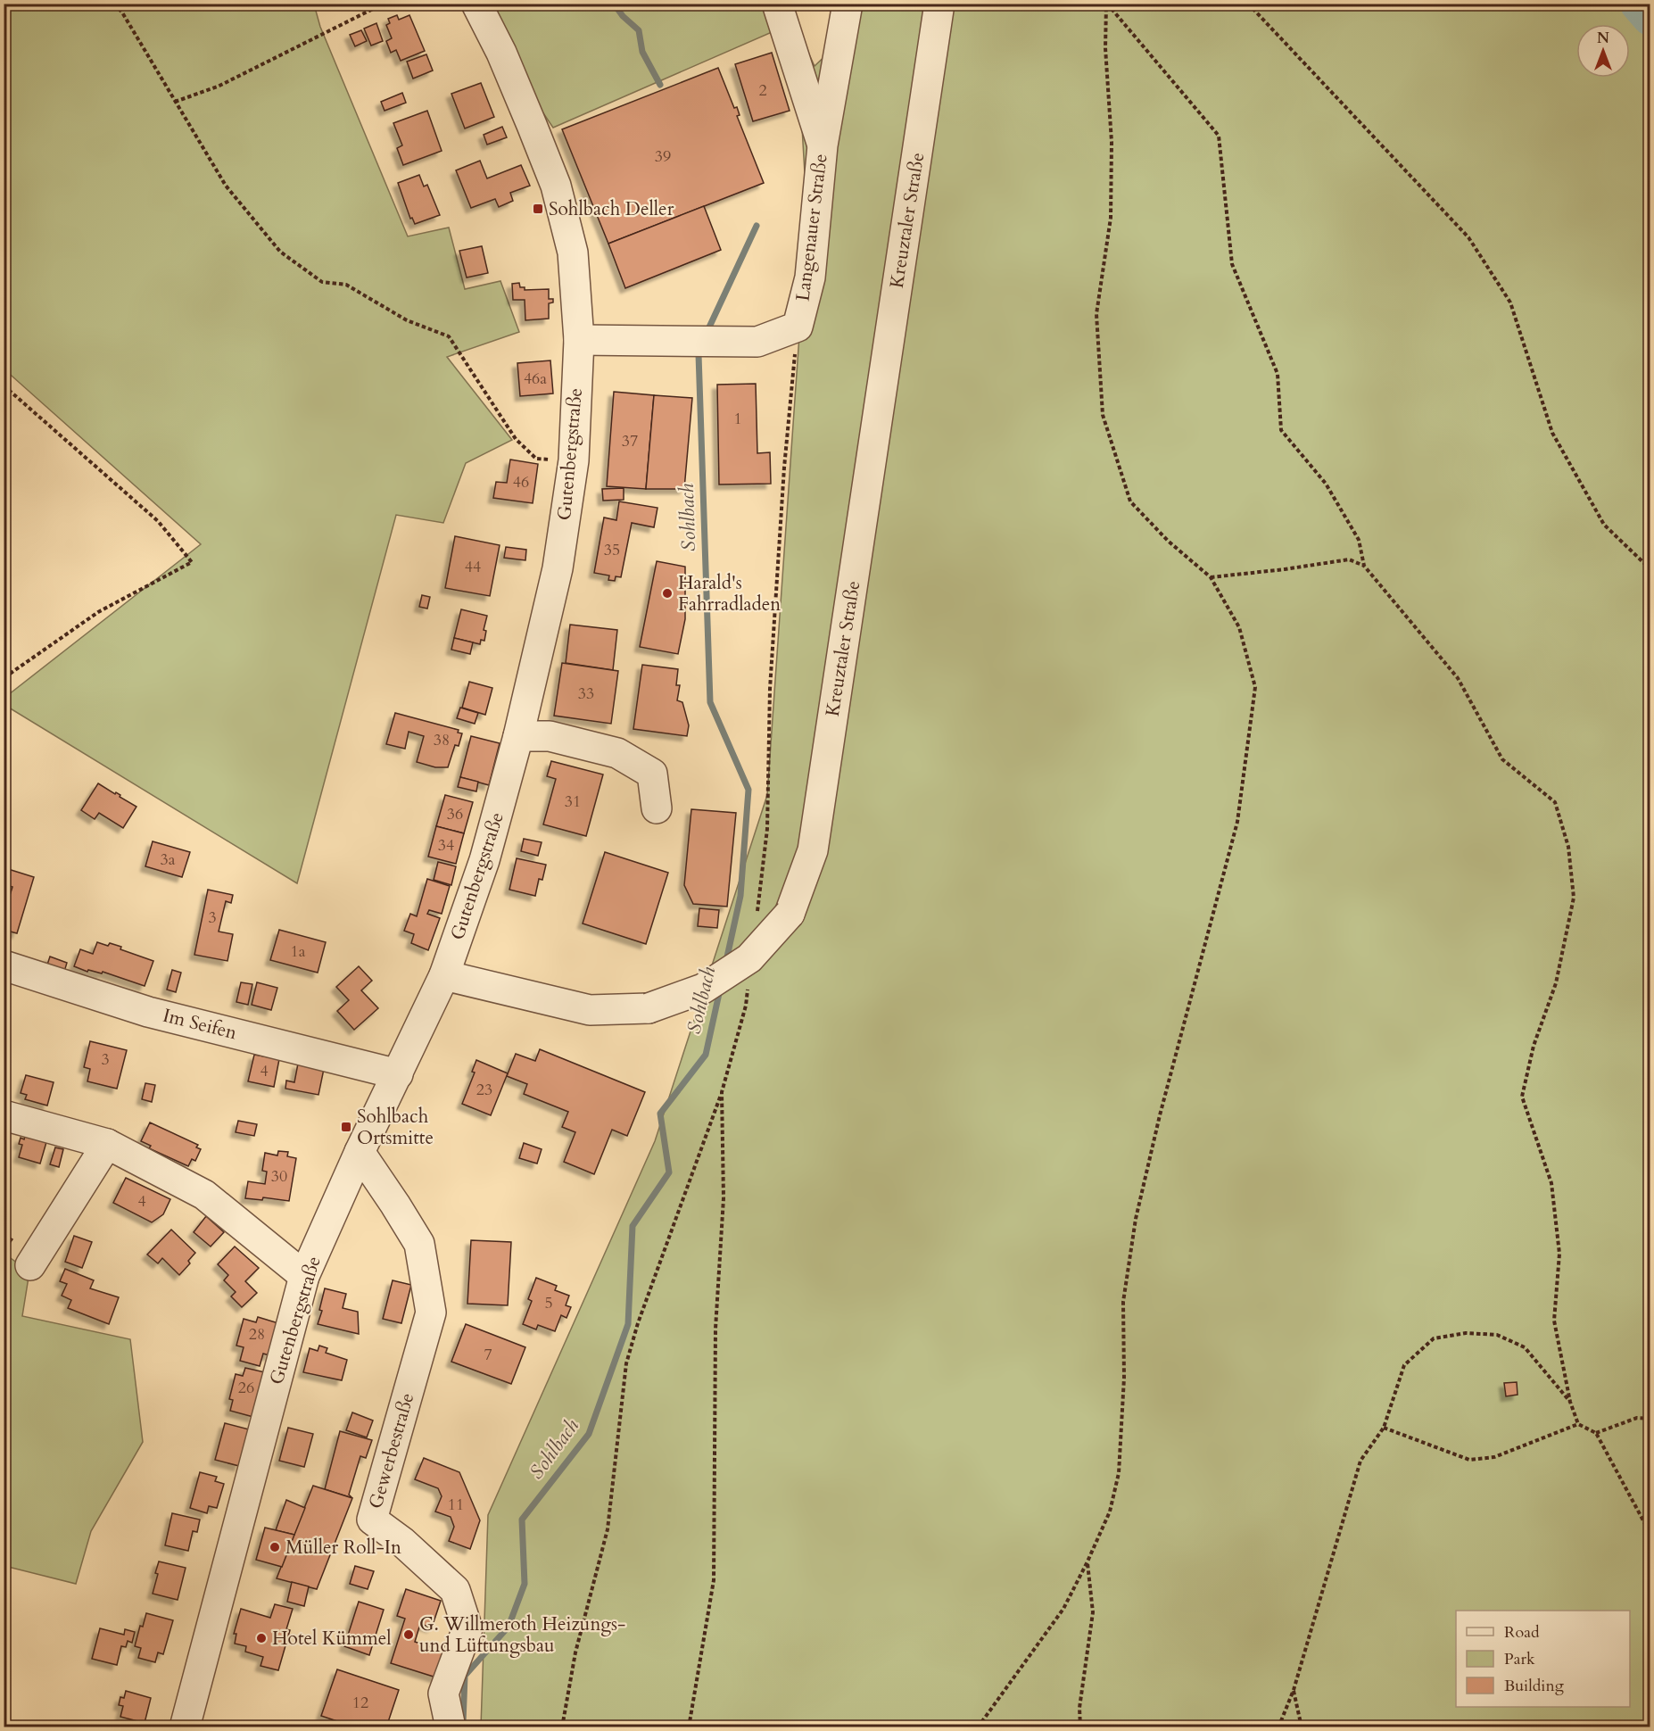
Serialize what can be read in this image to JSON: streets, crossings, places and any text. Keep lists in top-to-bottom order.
{
  "streets": {
    "street": [
      "Kreuztaler Straße",
      "Langenauer Straße",
      "Gutenbergstraße",
      "Im Seifen",
      "Gewerbestraße"
    ]
  },
  "crossings": [
    ["Kreuztaler Straße", "Gutenbergstraße"],
    ["Langenauer Straße", "Gutenbergstraße"],
    ["Gutenbergstraße", "Im Seifen"],
    ["Gutenbergstraße", "Gewerbestraße"]
  ],
  "water": ["Sohlbach"],
  "places": {
    "transit": ["Sohlbach Deller", "Sohlbach Ortsmitte"],
    "other": [
      "Harald's Fahrradladen",
      "Müller Roll-In",
      "G. Willmeroth Heizungs- und Lüftungsbau",
      "Hotel Kümmel"
    ]
  },
  "house_numbers": [
    "2",
    "39",
    "46a",
    "1",
    "37",
    "46",
    "35",
    "44",
    "33",
    "38",
    "31",
    "36",
    "34",
    "3a",
    "3",
    "1a",
    "3",
    "4",
    "23",
    "30",
    "4",
    "5",
    "28",
    "7",
    "26",
    "11",
    "12"
  ],
  "legend": ["Road", "Park", "Building"],
  "north": "top"
}
